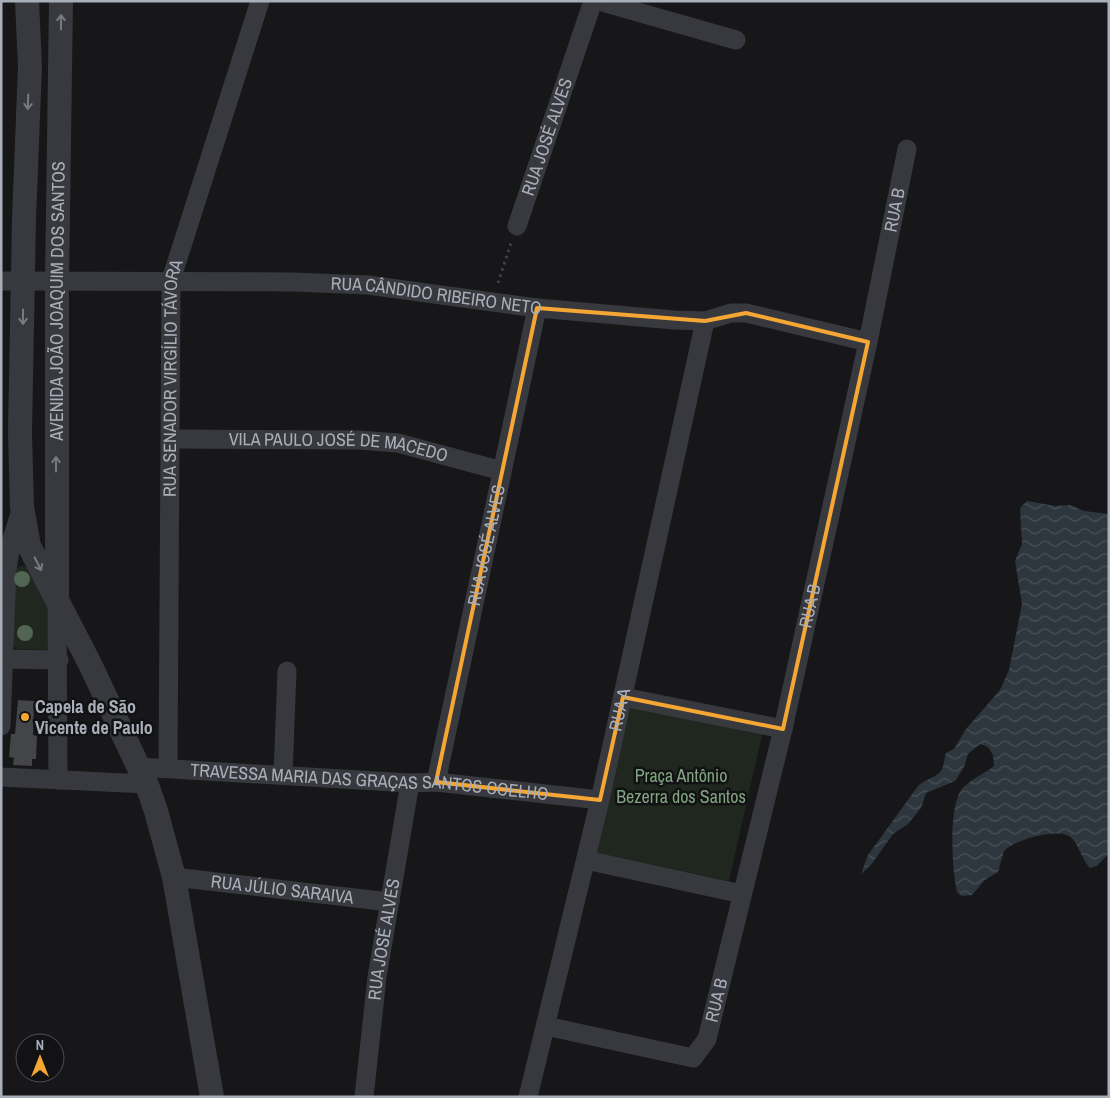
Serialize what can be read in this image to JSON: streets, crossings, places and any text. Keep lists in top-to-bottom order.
{
  "streets": {
    "street": [
      "RUA JOSÉ ALVES",
      "RUA B",
      "RUA CÂNDIDO RIBEIRO NETO",
      "AVENIDA JOÃO JOAQUIM DOS SANTOS",
      "RUA SENADOR VIRGÍLIO TÁVORA",
      "VILA PAULO JOSÉ DE MACEDO",
      "RUA A",
      "TRAVESSA MARIA DAS GRAÇAS SANTOS COELHO",
      "RUA JÚLIO SARAIVA"
    ]
  },
  "crossings": [
    ["RUA JOSÉ ALVES", "RUA CÂNDIDO RIBEIRO NETO"],
    ["RUA JOSÉ ALVES", "VILA PAULO JOSÉ DE MACEDO"],
    ["RUA JOSÉ ALVES", "TRAVESSA MARIA DAS GRAÇAS SANTOS COELHO"],
    ["RUA JOSÉ ALVES", "RUA JÚLIO SARAIVA"],
    ["RUA B", "RUA CÂNDIDO RIBEIRO NETO"],
    ["RUA B", "RUA A"],
    ["RUA CÂNDIDO RIBEIRO NETO", "AVENIDA JOÃO JOAQUIM DOS SANTOS"],
    ["RUA CÂNDIDO RIBEIRO NETO", "RUA SENADOR VIRGÍLIO TÁVORA"],
    ["RUA CÂNDIDO RIBEIRO NETO", "RUA A"],
    ["AVENIDA JOÃO JOAQUIM DOS SANTOS", "TRAVESSA MARIA DAS GRAÇAS SANTOS COELHO"],
    ["RUA SENADOR VIRGÍLIO TÁVORA", "VILA PAULO JOSÉ DE MACEDO"],
    ["RUA SENADOR VIRGÍLIO TÁVORA", "TRAVESSA MARIA DAS GRAÇAS SANTOS COELHO"],
    ["RUA A", "TRAVESSA MARIA DAS GRAÇAS SANTOS COELHO"]
  ],
  "parks": ["Praça Antônio Bezerra dos Santos"],
  "places": ["Capela de São Vicente de Paulo"],
  "north": "top"
}
